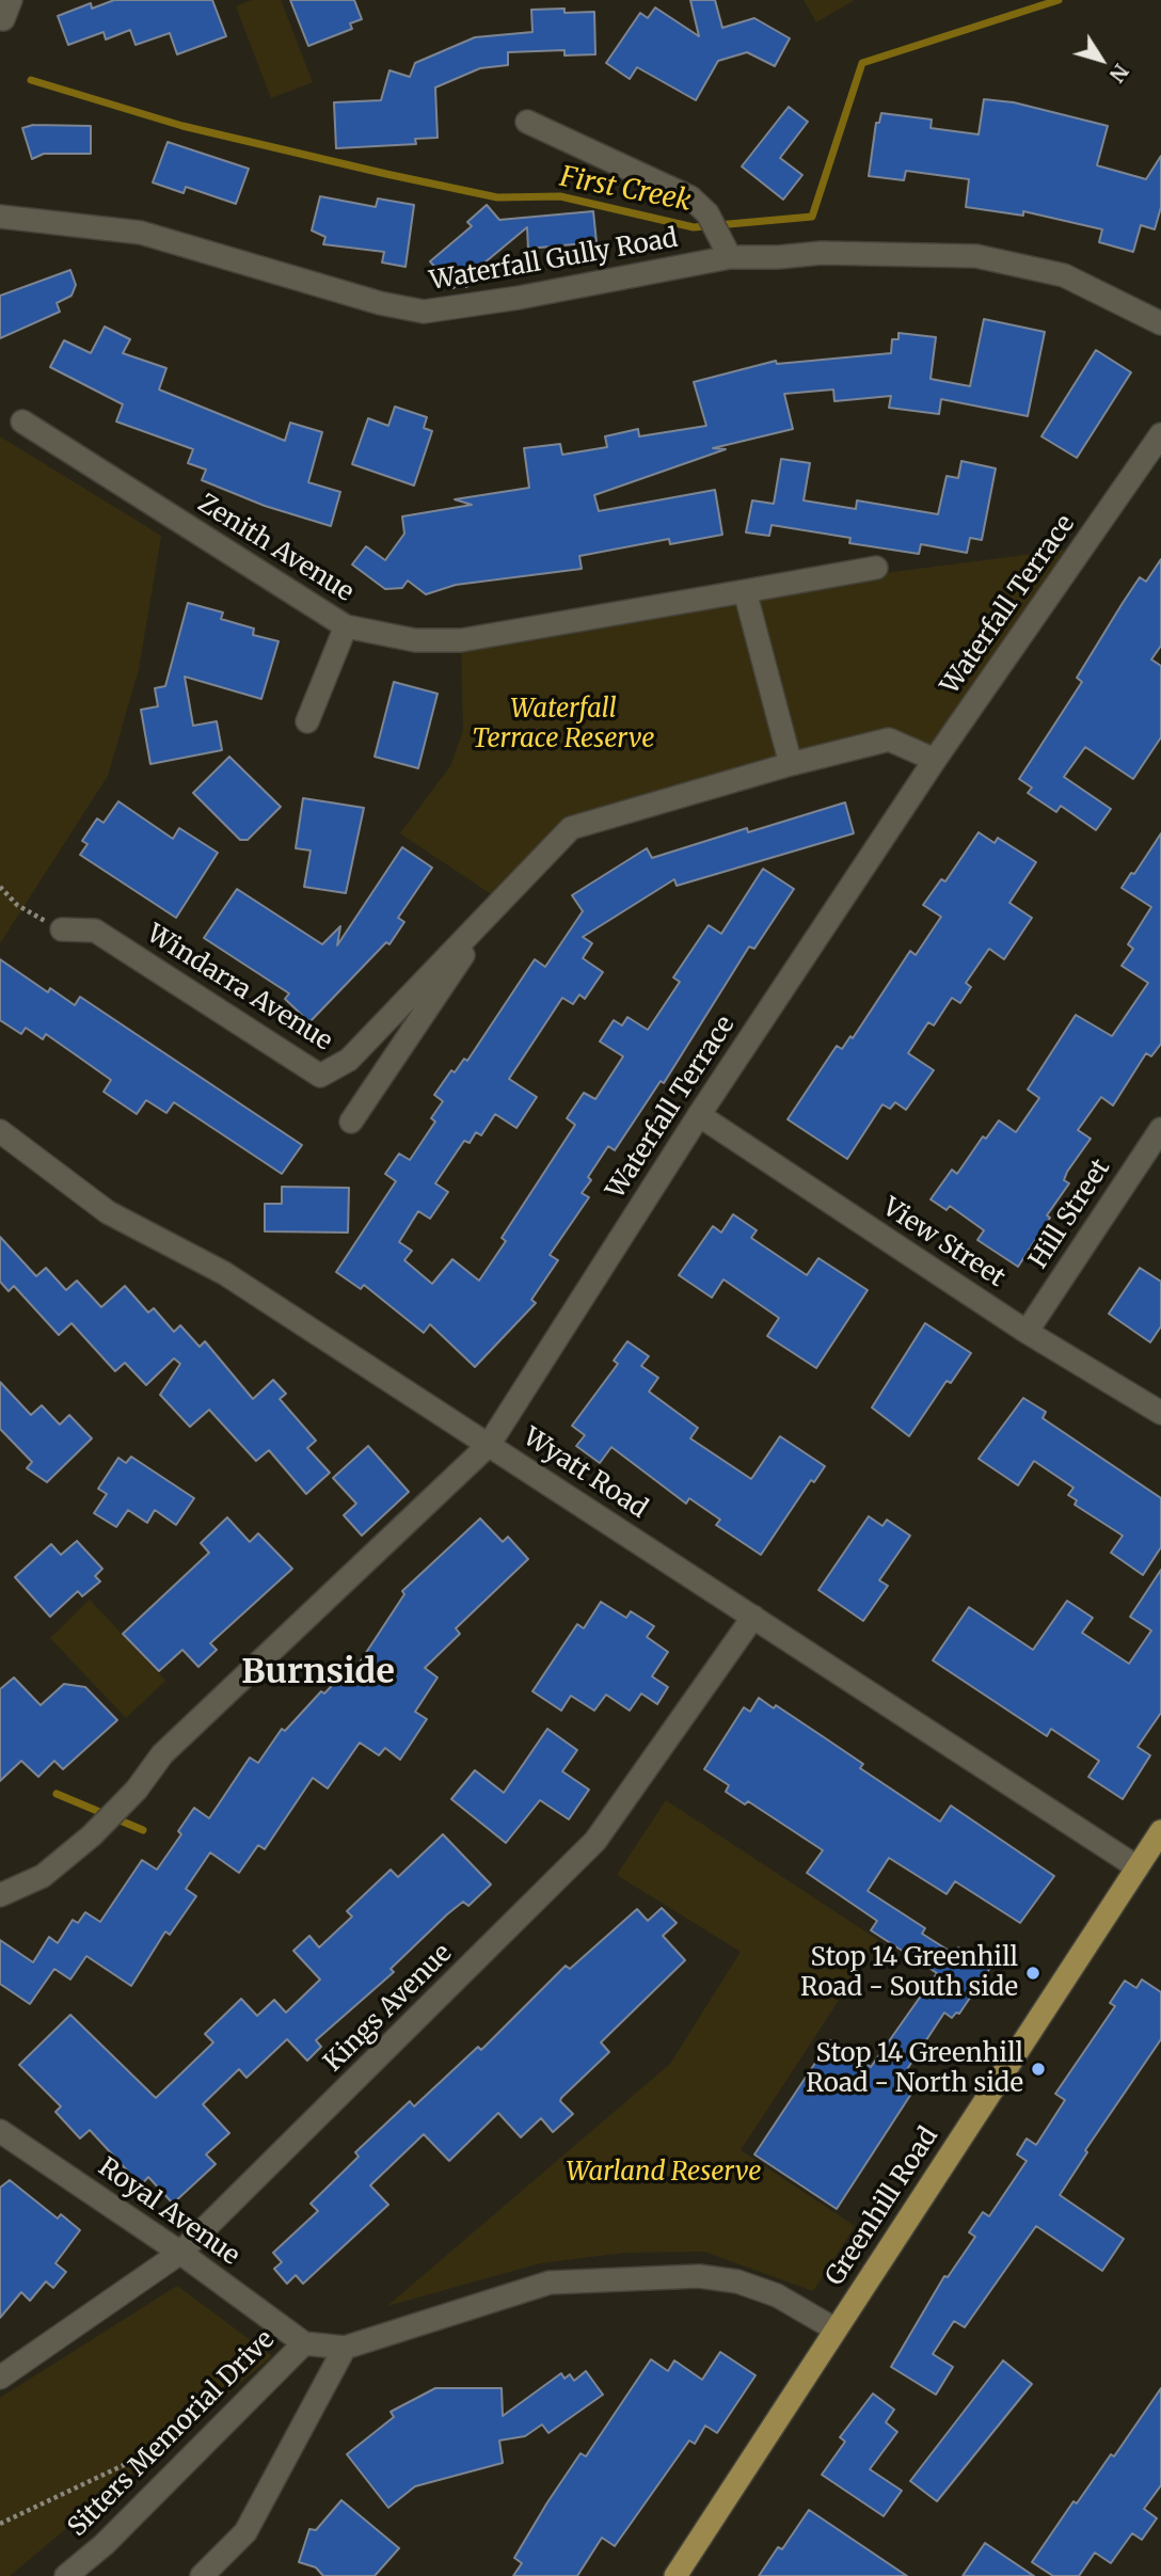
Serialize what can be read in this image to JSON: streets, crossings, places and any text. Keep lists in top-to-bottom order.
{
  "streets": {
    "main road": ["Greenhill Road"],
    "street": [
      "Waterfall Gully Road",
      "Zenith Avenue",
      "Waterfall Terrace",
      "Windarra Avenue",
      "Hill Street",
      "View Street",
      "Wyatt Road",
      "Kings Avenue",
      "Royal Avenue",
      "Sitters Memorial Drive"
    ]
  },
  "crossings": [
    ["Waterfall Terrace", "Windarra Avenue"],
    ["Waterfall Terrace", "View Street"],
    ["Waterfall Terrace", "Wyatt Road"],
    ["Hill Street", "View Street"],
    ["Wyatt Road", "Kings Avenue"],
    ["Wyatt Road", "Greenhill Road"],
    ["Kings Avenue", "Royal Avenue"],
    ["Greenhill Road", "Sitters Memorial Drive"],
    ["Royal Avenue", "Sitters Memorial Drive"]
  ],
  "districts": ["Burnside"],
  "water": ["First Creek"],
  "parks": ["Waterfall Terrace Reserve", "Warland Reserve"],
  "places": ["Stop 14 Greenhill Road - South side", "Stop 14 Greenhill Road - North side"],
  "north": "bottom right"
}
